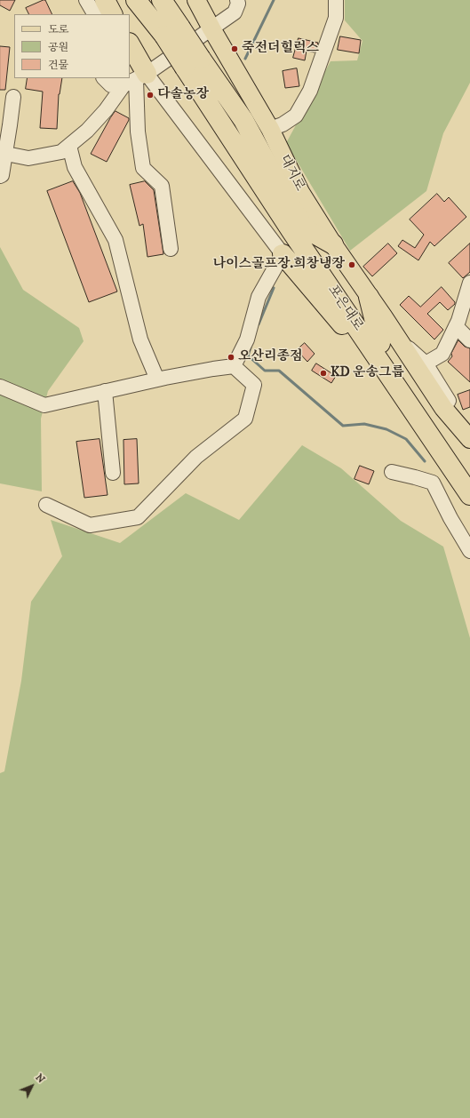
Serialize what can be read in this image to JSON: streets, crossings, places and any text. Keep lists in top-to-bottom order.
{
  "streets": {
    "highway": ["포은대로"],
    "main road": ["대지로"]
  },
  "places": [
    "죽전더힐럭스",
    "다솔농장",
    "나이스골프장.희창냉장",
    "오산리종점",
    "KD 운송그룹"
  ],
  "legend": ["도로", "공원", "건물"],
  "north": "top right"
}
